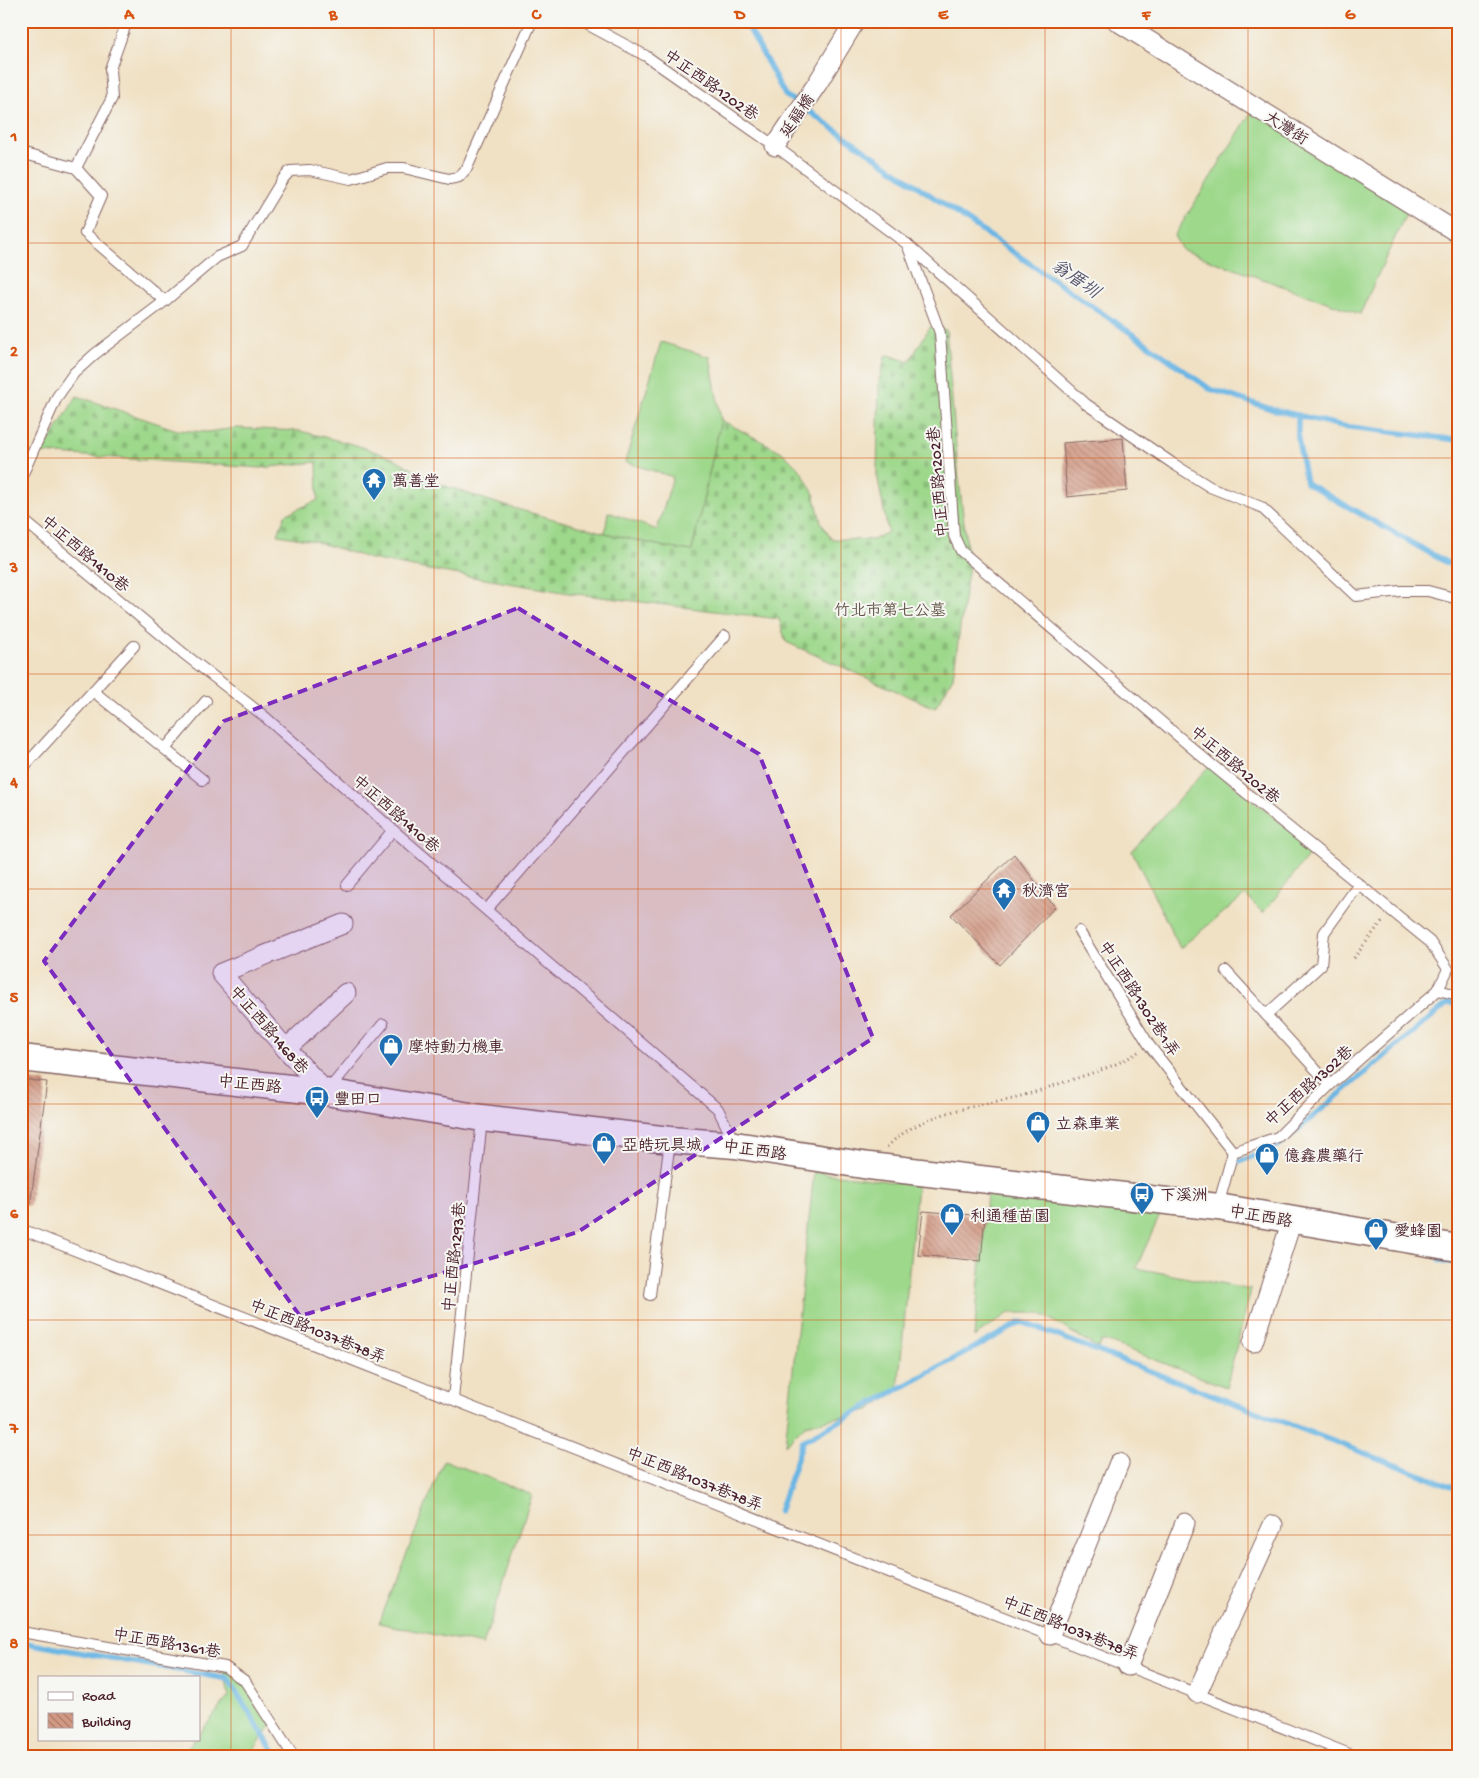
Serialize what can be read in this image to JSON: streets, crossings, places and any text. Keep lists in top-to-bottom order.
{
  "streets": {
    "main road": ["中正西路"],
    "street": ["延福橋", "大灣街", "中正西路1468巷"],
    "lane": [
      "中正西路1202巷",
      "中正西路1410巷",
      "中正西路1302巷1弄",
      "中正西路1302巷",
      "中正西路1293巷",
      "中正西路1037巷78弄",
      "中正西路1361巷"
    ]
  },
  "crossings": [
    ["中正西路1202巷", "延福橋"],
    ["中正西路1202巷", "中正西路1302巷"],
    ["中正西路1410巷", "中正西路"],
    ["中正西路1302巷1弄", "中正西路1302巷"],
    ["中正西路1468巷", "中正西路"],
    ["中正西路", "中正西路1293巷"],
    ["中正西路1293巷", "中正西路1037巷78弄"]
  ],
  "water": ["翁厝圳"],
  "parks": ["竹北市第七公墓"],
  "places": {
    "temple": ["萬善堂", "秋濟宮"],
    "shop": [
      "摩特動力機車",
      "立森車業",
      "亞皓玩具城",
      "億鑫農藥行",
      "利通種苗園",
      "愛蜂園"
    ],
    "bus stop": ["豐田口", "下溪洲"]
  },
  "legend": ["Road", "Building"],
  "grid": {
    "columns": [
      "A",
      "B",
      "C",
      "D",
      "E",
      "F",
      "G"
    ],
    "rows": [
      "1",
      "2",
      "3",
      "4",
      "5",
      "6",
      "7",
      "8"
    ]
  }
}
